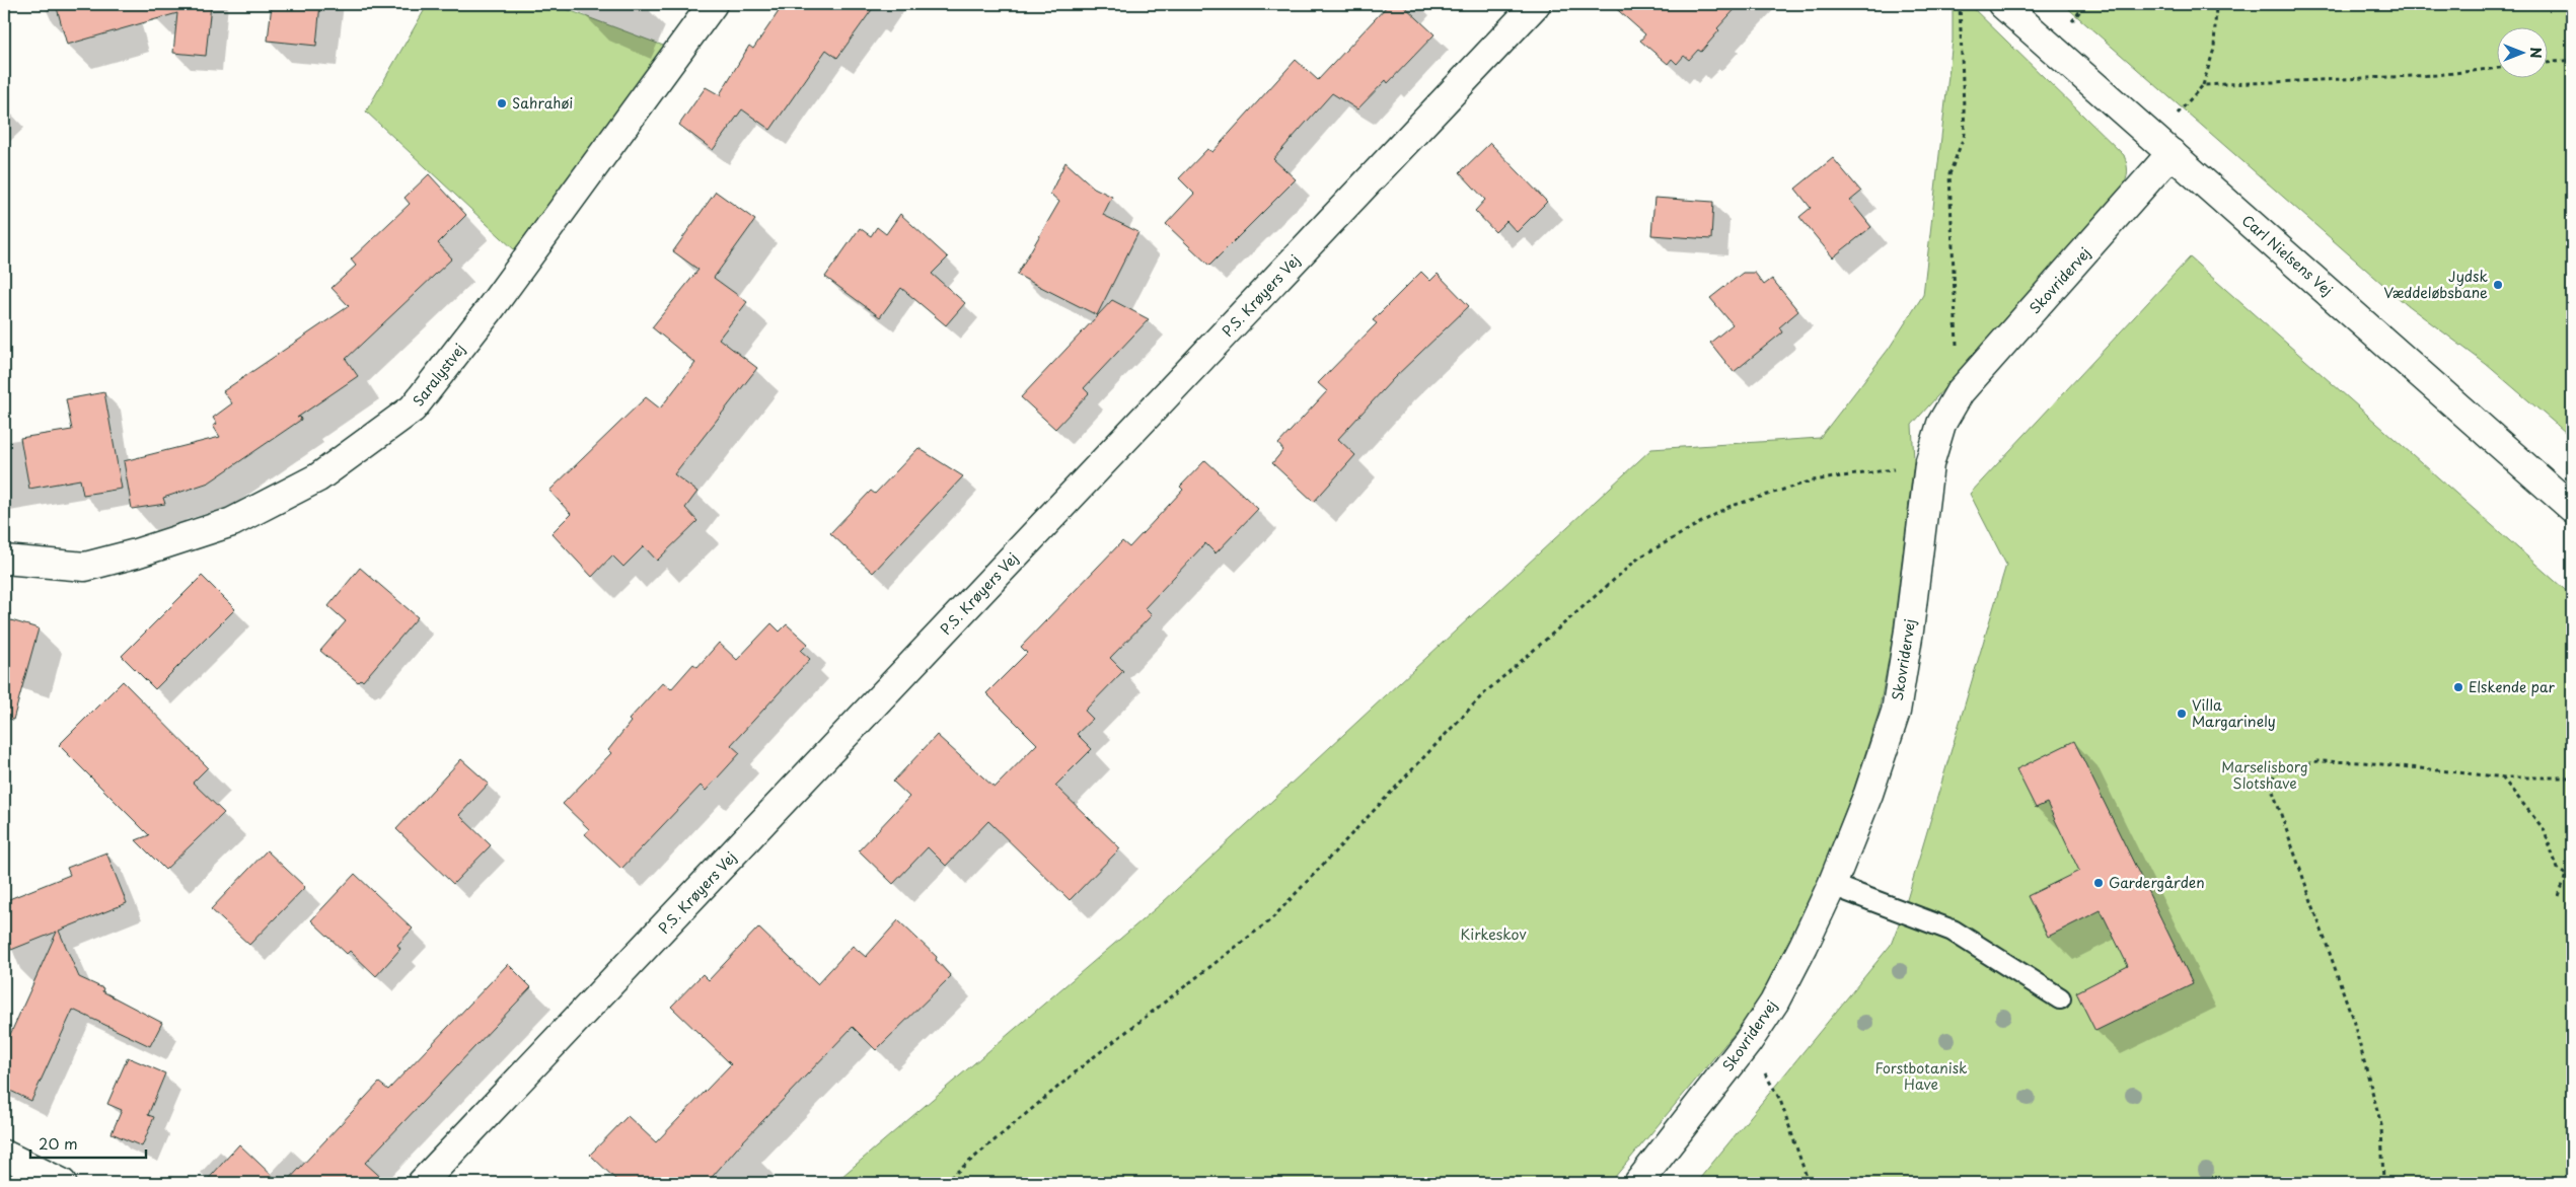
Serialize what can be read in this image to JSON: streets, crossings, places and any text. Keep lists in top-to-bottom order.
{
  "streets": {
    "street": [
      "Carl Nielsens Vej",
      "Skovridervej",
      "P.S. Krøyers Vej",
      "Saralystvej"
    ]
  },
  "crossings": [
    ["Carl Nielsens Vej", "Skovridervej"]
  ],
  "parks": ["Marselisborg Slotshave", "Kirkeskov", "Forstbotanisk Have"],
  "places": [
    "Sahrahøi",
    "Jydsk Væddeløbsbane",
    "Elskende par",
    "Villa Margarinely",
    "Gardergården"
  ],
  "scale_bar": "20 m",
  "north": "right"
}
